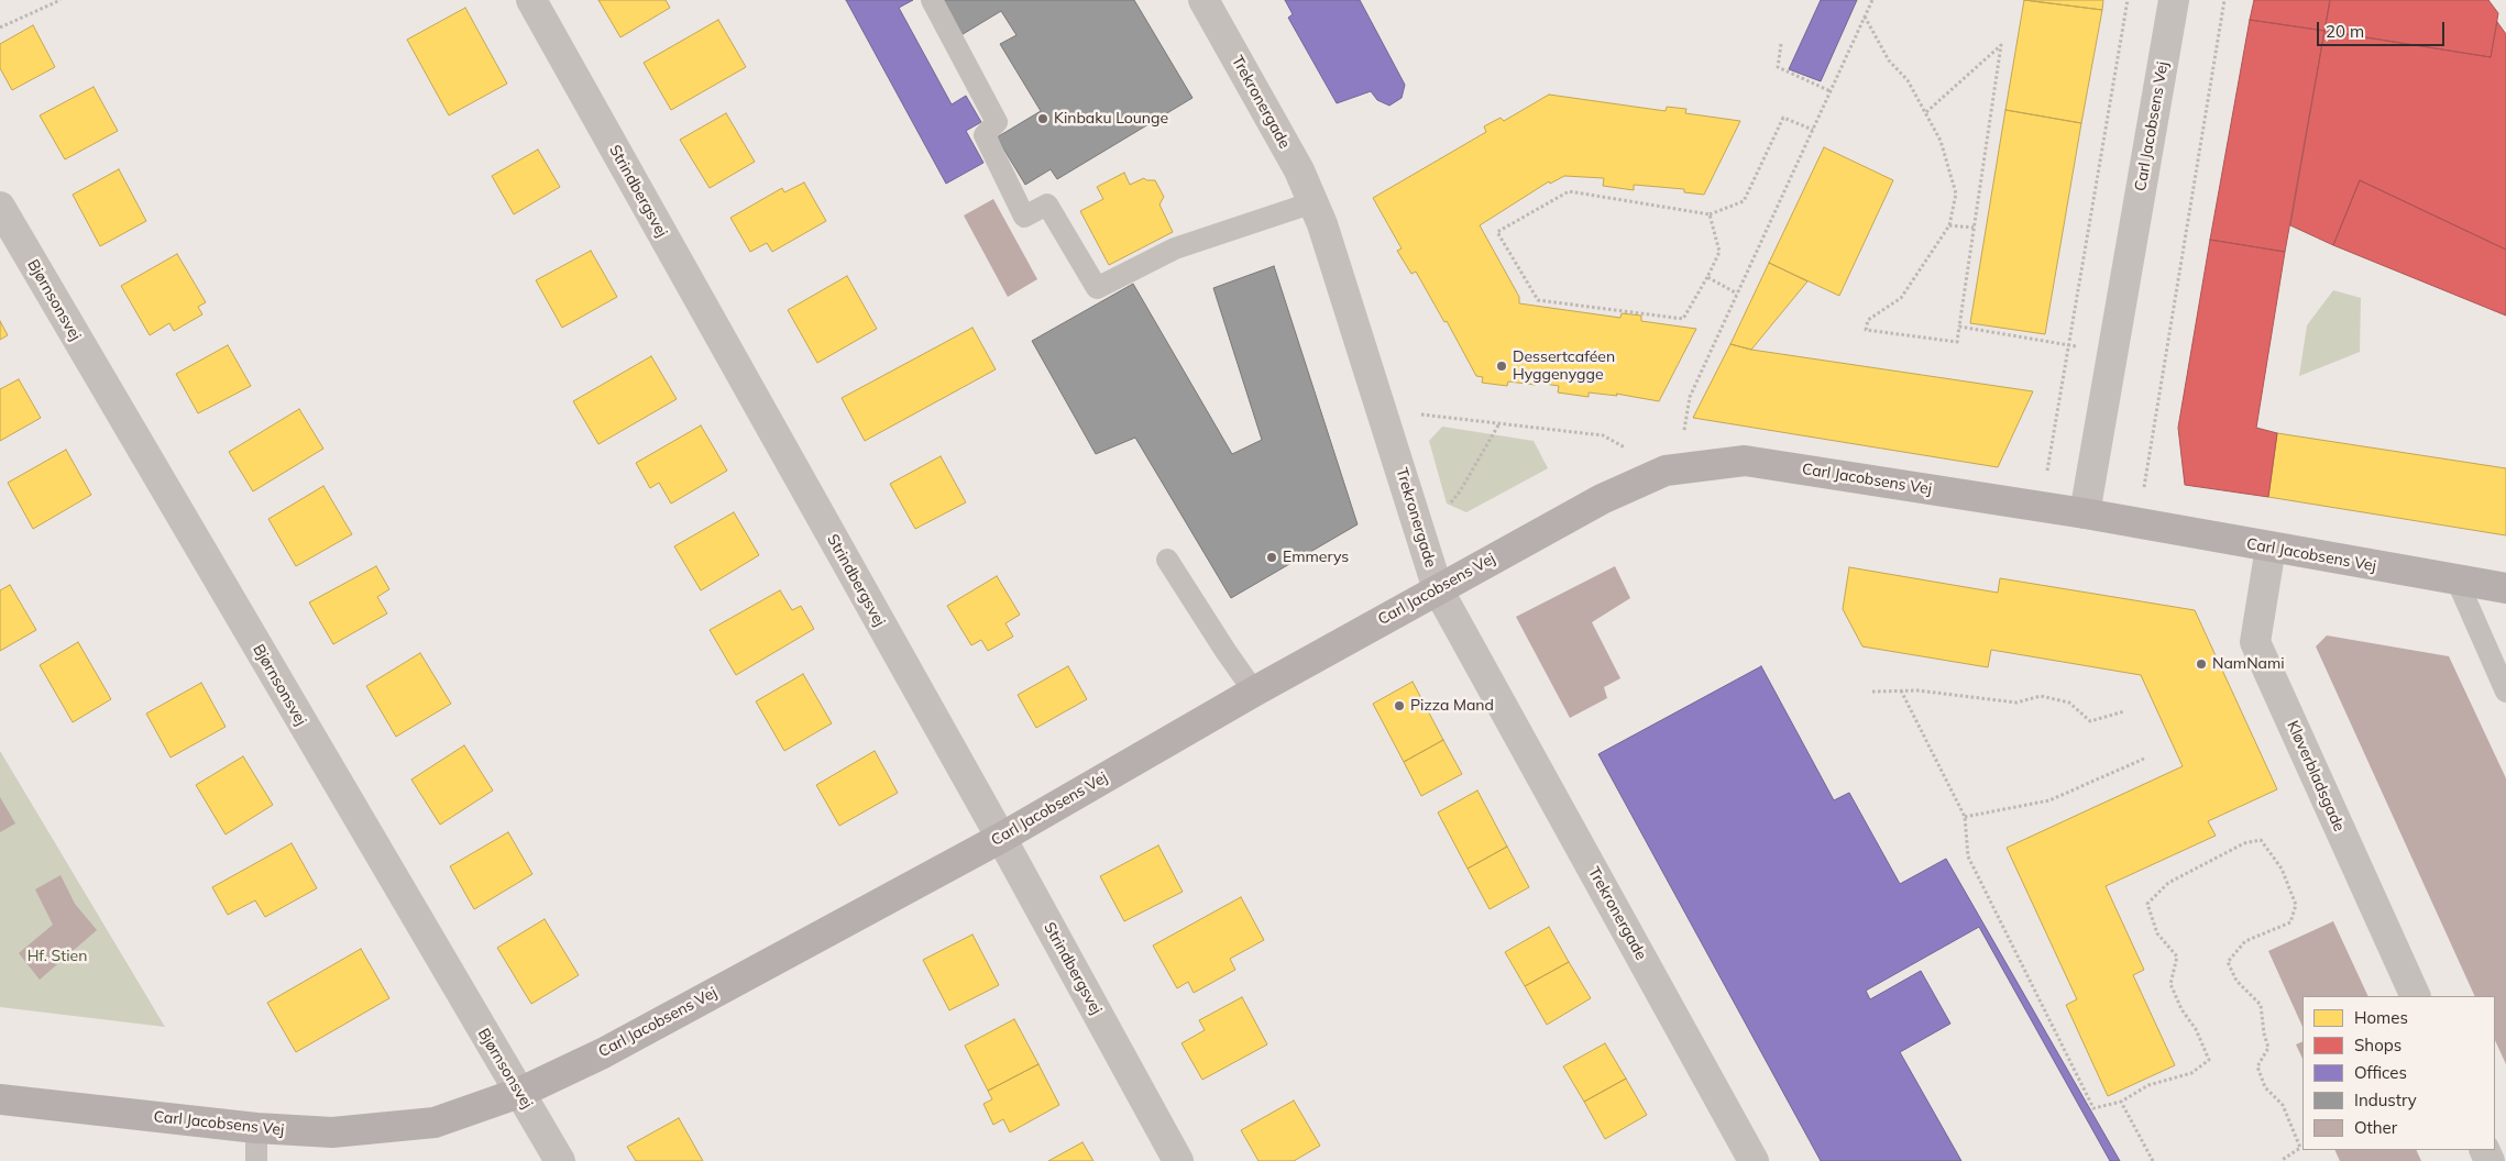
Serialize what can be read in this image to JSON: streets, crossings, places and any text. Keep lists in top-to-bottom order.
{
  "streets": {
    "street": [
      "Trekronergade",
      "Carl Jacobsens Vej",
      "Strindbergsvej",
      "Bjørnsonsvej",
      "Kløverbladsgade"
    ]
  },
  "crossings": [
    ["Trekronergade", "Carl Jacobsens Vej"],
    ["Carl Jacobsens Vej", "Strindbergsvej"],
    ["Carl Jacobsens Vej", "Bjørnsonsvej"],
    ["Carl Jacobsens Vej", "Kløverbladsgade"]
  ],
  "parks": ["Hf. Stien"],
  "places": [
    "Kinbaku Lounge",
    "Dessertcaféen Hyggenygge",
    "Emmerys",
    "NamNami",
    "Pizza Mand"
  ],
  "legend": [
    "Homes",
    "Shops",
    "Offices",
    "Industry",
    "Other"
  ],
  "scale_bar": "20 m"
}
